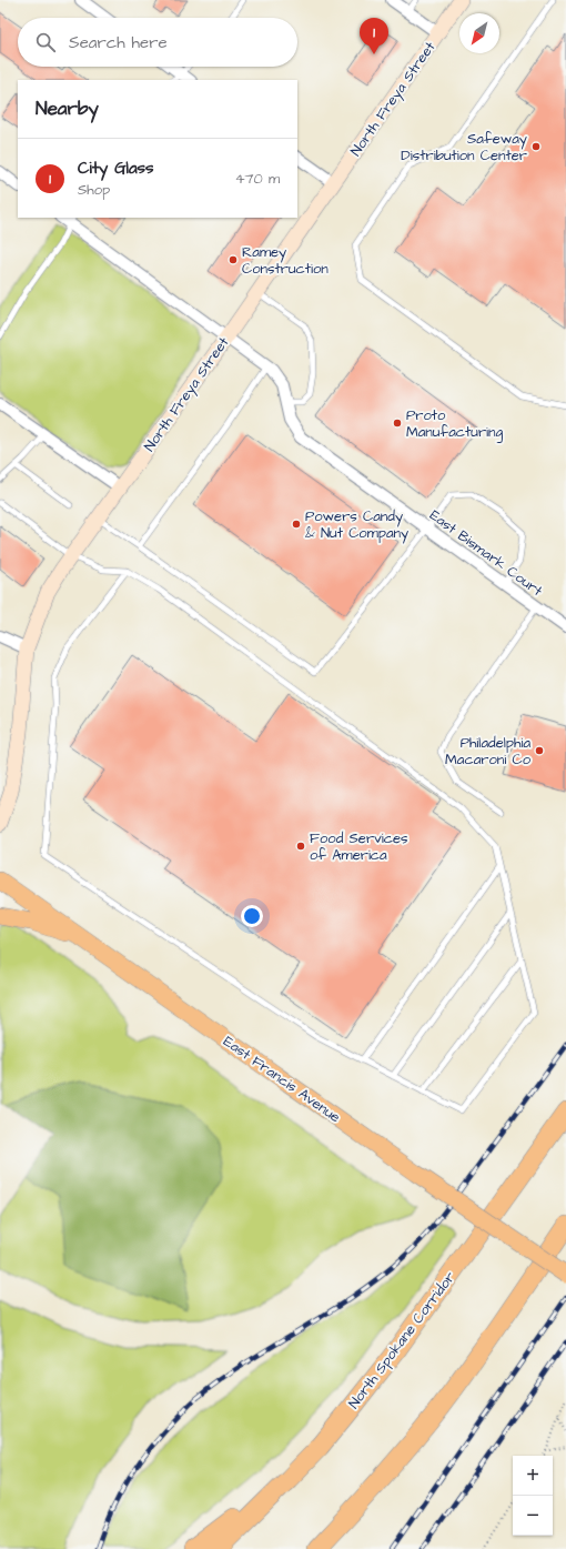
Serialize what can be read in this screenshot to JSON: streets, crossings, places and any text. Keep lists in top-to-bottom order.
{
  "streets": {
    "highway": ["North Spokane Corridor"],
    "main road": ["East Francis Avenue"],
    "street": ["North Freya Street", "East Bismark Court"]
  },
  "crossings": [
    ["North Freya Street", "East Bismark Court"]
  ],
  "places": [
    "Safeway Distribution Center",
    "Ramey Construction",
    "Proto Manufacturing",
    "Powers Candy & Nut Company",
    "Philadelphia Macaroni Co",
    "Food Services of America"
  ],
  "north": "bottom left",
  "page": {
    "pins": "1",
    "search": "Search here",
    "heading": "Nearby",
    "list": [
      {
        "mark": "1",
        "name": "City Glass",
        "note": "Shop",
        "value": "470 m"
      }
    ],
    "map_buttons": ["+", "−"]
  }
}
